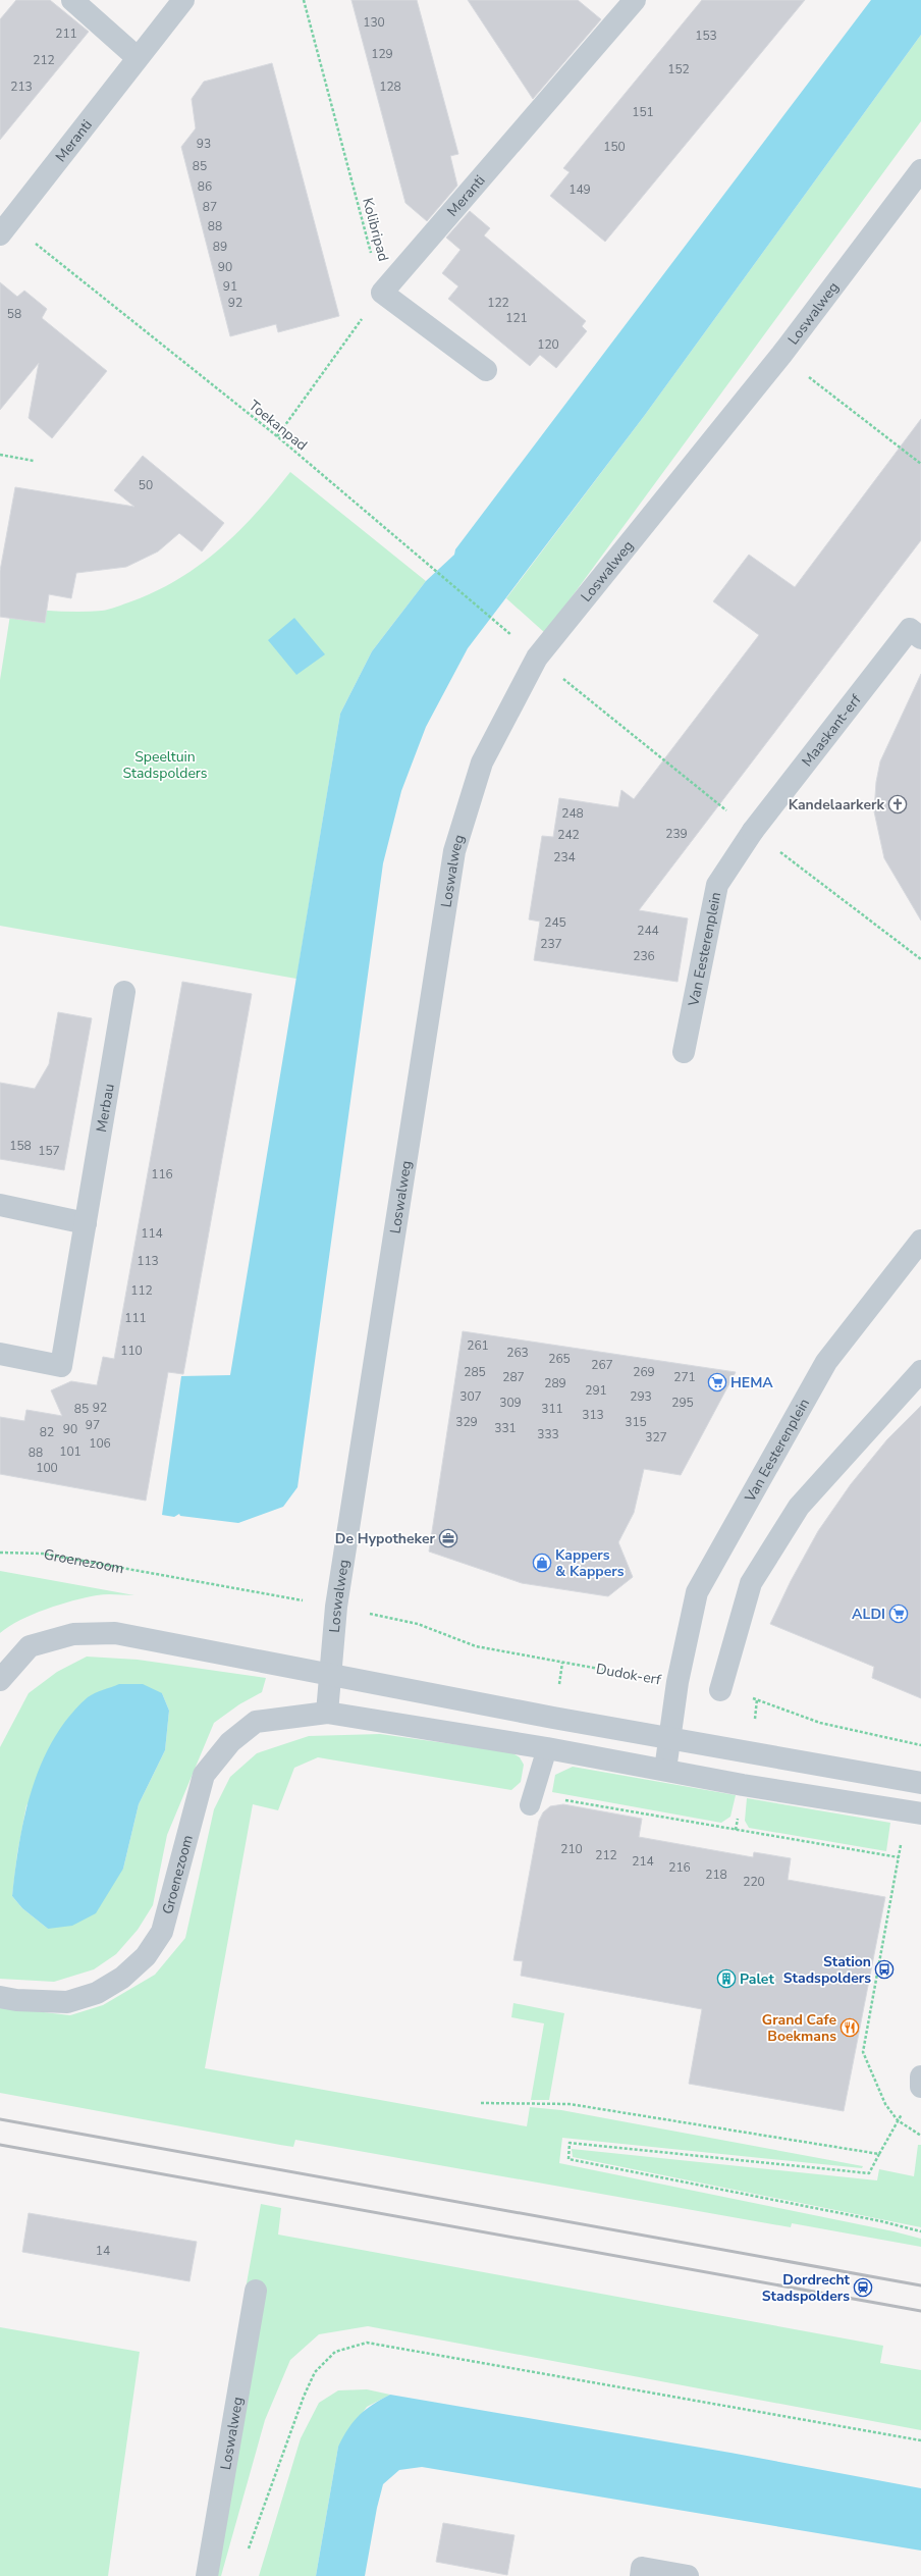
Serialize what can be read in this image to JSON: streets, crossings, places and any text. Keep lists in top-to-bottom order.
{
  "streets": {
    "street": [
      "Meranti",
      "Loswalweg",
      "Maaskant-erf",
      "Van Eesterenplein",
      "Merbau",
      "Groenezoom"
    ],
    "path": ["Kolibripad", "Toekanpad", "Dudok-erf"]
  },
  "crossings": [
    ["Meranti", "Kolibripad"],
    ["Meranti", "Toekanpad"],
    ["Loswalweg", "Toekanpad"],
    ["Loswalweg", "Groenezoom"],
    ["Loswalweg", "Dudok-erf"],
    ["Maaskant-erf", "Van Eesterenplein"],
    ["Van Eesterenplein", "Dudok-erf"],
    ["Groenezoom", "Dudok-erf"]
  ],
  "parks": ["Speeltuin Stadspolders"],
  "places": {
    "church": ["Kandelaarkerk"],
    "supermarket": ["HEMA", "ALDI"],
    "office": ["De Hypotheker"],
    "shop": ["Kappers & Kappers"],
    "bus stop": ["Station Stadspolders"],
    "building": ["Palet"],
    "restaurant": ["Grand Cafe Boekmans"],
    "station": ["Dordrecht Stadspolders"]
  },
  "house_numbers": [
    "130",
    "211",
    "153",
    "129",
    "212",
    "152",
    "213",
    "128",
    "151",
    "93",
    "150",
    "85",
    "86",
    "149",
    "87",
    "88",
    "89",
    "90",
    "91",
    "92",
    "122",
    "58",
    "121",
    "120",
    "50",
    "248",
    "239",
    "242",
    "234",
    "245",
    "244",
    "237",
    "236",
    "158",
    "157",
    "116",
    "114",
    "113",
    "112",
    "111",
    "261",
    "110",
    "263",
    "265",
    "267",
    "285",
    "269",
    "287",
    "271",
    "289",
    "291",
    "307",
    "293",
    "309",
    "295",
    "92",
    "85",
    "311",
    "313",
    "329",
    "315",
    "97",
    "331",
    "90",
    "82",
    "333",
    "327",
    "106",
    "101",
    "88",
    "100",
    "210",
    "212",
    "214",
    "216",
    "218",
    "220",
    "14"
  ]
}
